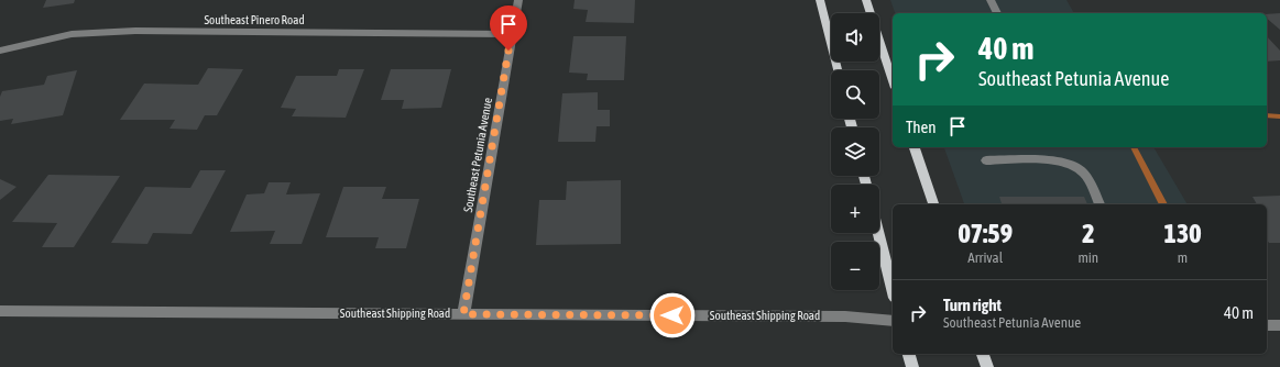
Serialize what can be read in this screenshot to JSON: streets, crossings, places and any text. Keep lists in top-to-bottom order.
{
  "streets": {
    "street": ["Southeast Pinero Road", "Southeast Petunia Avenue", "Southeast Shipping Road"]
  },
  "crossings": [
    ["Southeast Pinero Road", "Southeast Petunia Avenue"],
    ["Southeast Petunia Avenue", "Southeast Shipping Road"]
  ],
  "page": {
    "map_buttons": ["+", "−"],
    "turn": ["40 m", "Southeast Petunia Avenue"],
    "then": "Then",
    "eta": [
      "07:59",
      "Arrival",
      "2",
      "min",
      "130",
      "m"
    ],
    "list": [
      {
        "name": "Turn right",
        "note": "Southeast Petunia Avenue",
        "value": "40 m"
      }
    ]
  }
}
